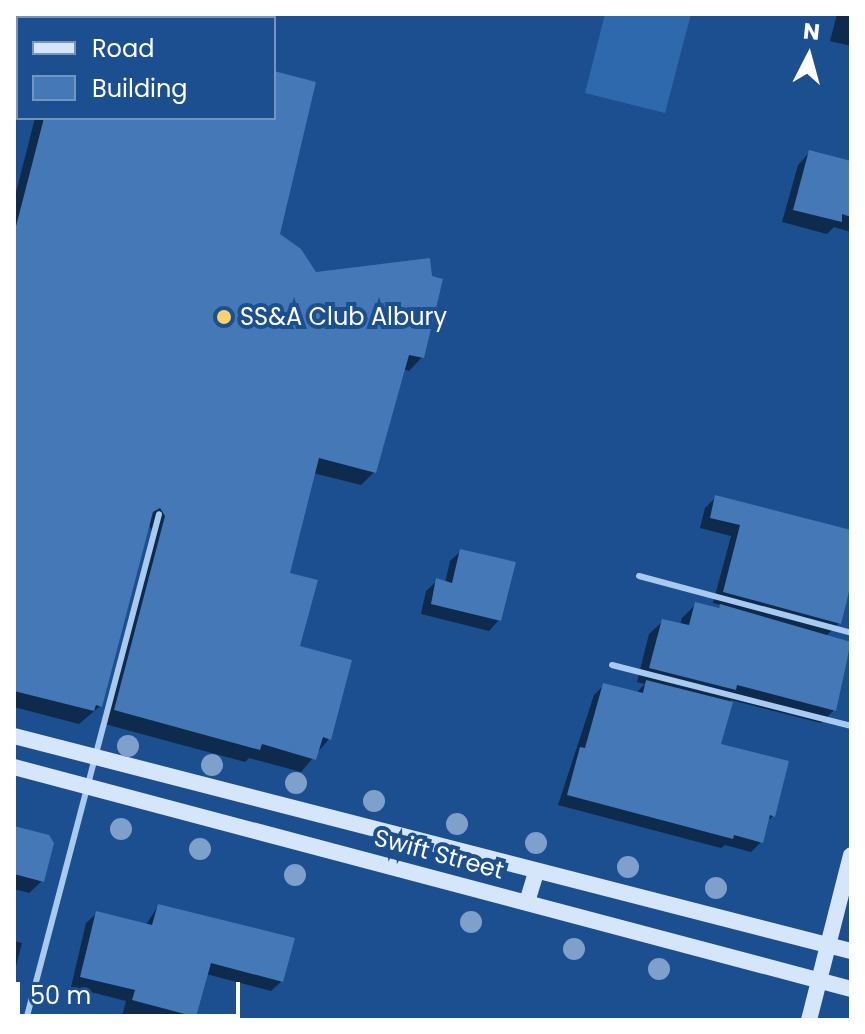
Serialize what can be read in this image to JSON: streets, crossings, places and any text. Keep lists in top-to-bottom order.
{
  "streets": {
    "street": ["Swift Street"]
  },
  "places": ["SS&A Club Albury"],
  "legend": ["Road", "Building"],
  "scale_bar": "50 m",
  "north": "top"
}
